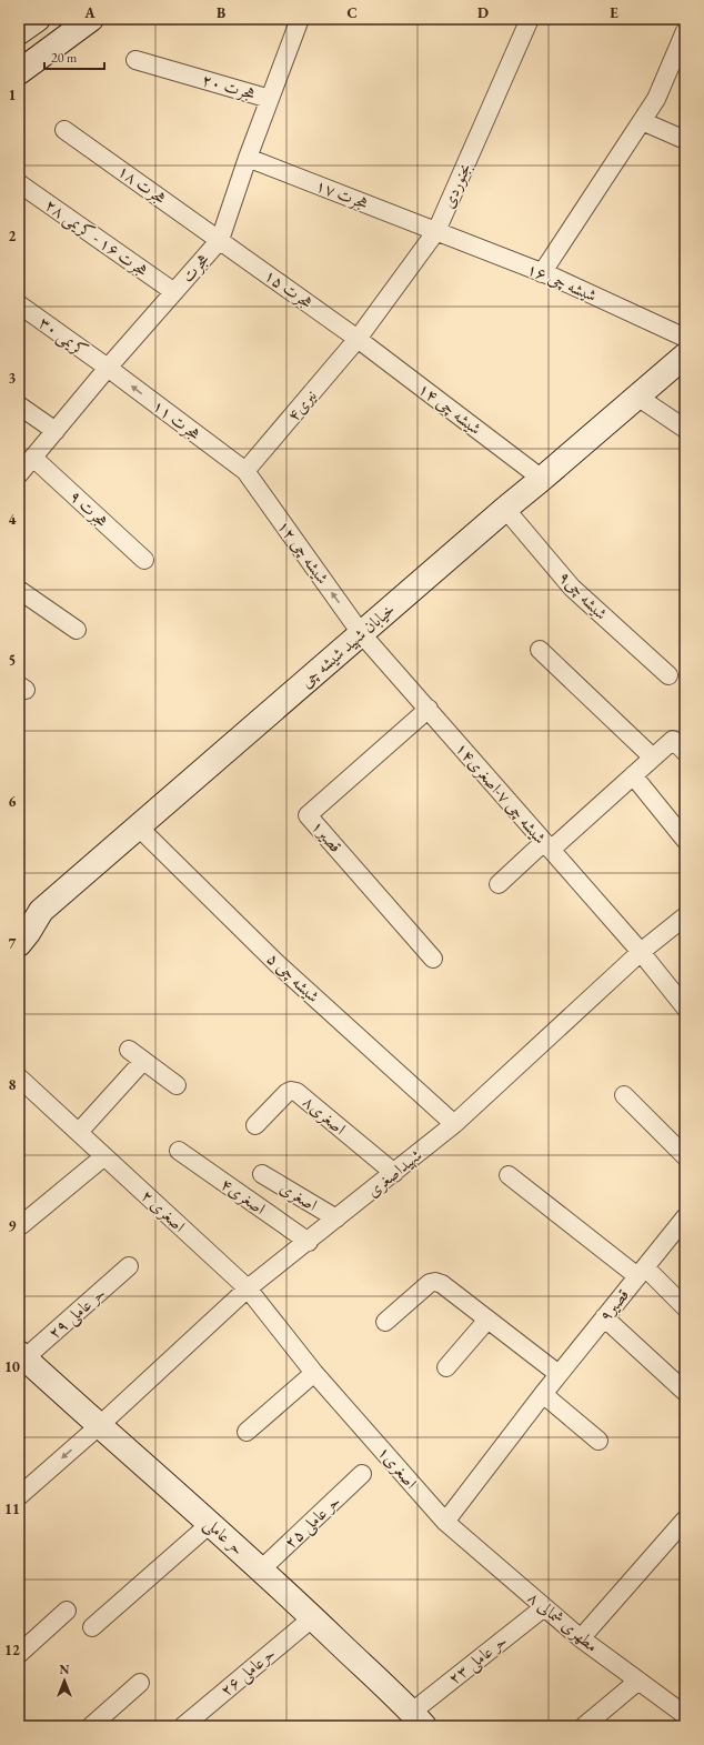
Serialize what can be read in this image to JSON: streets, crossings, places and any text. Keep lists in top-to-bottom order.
{
  "streets": {
    "street": [
      "هجرت ۲۰",
      "هجرت ۱۸",
      "بجنوردی",
      "هجرت ۱۷",
      "هجرت ۱۶ - کریمی ۲۸",
      "هجرت",
      "شیشه چی ۱۶",
      "هجرت ۱۵",
      "کریمی ۳۰",
      "نیری۴",
      "شیشه چی ۱۴",
      "هجرت ۱۱",
      "هجرت ۹",
      "شیشه چی ۱۲",
      "شیشه چی۹",
      "خیابان شهید شیشه چی",
      "شیشه چی ۷-اصغری۱۴",
      "قصیر۱",
      "شیشه چی ۵",
      "اصغری۸",
      "شهیداصغری",
      "اصغری۴",
      "اصغری",
      "اصغری ۲",
      "قصیر۹",
      "حر عاملی ۲۹",
      "اصغری۱",
      "حر عاملی ۲۵",
      "حر عاملی",
      "مطهری شمالی ۸",
      "حر عاملی ۲۳",
      "حرعاملی ۲۶"
    ]
  },
  "crossings": [
    ["هجرت ۲۰", "هجرت"],
    ["هجرت ۱۸", "هجرت"],
    ["هجرت ۱۸", "هجرت ۱۵"],
    ["بجنوردی", "هجرت ۱۷"],
    ["بجنوردی", "شیشه چی ۱۶"],
    ["بجنوردی", "هجرت ۱۵"],
    ["بجنوردی", "نیری۴"],
    ["بجنوردی", "شیشه چی ۱۴"],
    ["هجرت ۱۷", "هجرت"],
    ["هجرت ۱۷", "شیشه چی ۱۶"],
    ["هجرت ۱۶ - کریمی ۲۸", "هجرت"],
    ["هجرت", "هجرت ۱۵"],
    ["هجرت", "کریمی ۳۰"],
    ["هجرت", "هجرت ۱۱"],
    ["هجرت", "هجرت ۹"],
    ["هجرت ۱۵", "نیری۴"],
    ["هجرت ۱۵", "شیشه چی ۱۴"],
    ["کریمی ۳۰", "هجرت ۱۱"],
    ["نیری۴", "شیشه چی ۱۴"],
    ["نیری۴", "هجرت ۱۱"],
    ["نیری۴", "شیشه چی ۱۲"],
    ["شیشه چی ۱۴", "خیابان شهید شیشه چی"],
    ["هجرت ۱۱", "شیشه چی ۱۲"],
    ["شیشه چی ۱۲", "خیابان شهید شیشه چی"],
    ["شیشه چی ۱۲", "شیشه چی ۷-اصغری۱۴"],
    ["شیشه چی۹", "خیابان شهید شیشه چی"],
    ["خیابان شهید شیشه چی", "شیشه چی ۷-اصغری۱۴"],
    ["خیابان شهید شیشه چی", "شیشه چی ۵"],
    ["شیشه چی ۷-اصغری۱۴", "قصیر۱"],
    ["شیشه چی ۷-اصغری۱۴", "شهیداصغری"],
    ["شیشه چی ۵", "شهیداصغری"],
    ["اصغری۸", "شهیداصغری"],
    ["شهیداصغری", "اصغری۴"],
    ["شهیداصغری", "اصغری"],
    ["شهیداصغری", "اصغری ۲"],
    ["شهیداصغری", "اصغری۱"],
    ["شهیداصغری", "حر عاملی"],
    ["اصغری ۲", "اصغری۱"],
    ["حر عاملی ۲۹", "حر عاملی"],
    ["اصغری۱", "مطهری شمالی ۸"],
    ["حر عاملی ۲۵", "حر عاملی"],
    ["حر عاملی", "حر عاملی ۲۳"],
    ["حر عاملی", "حرعاملی ۲۶"],
    ["مطهری شمالی ۸", "حر عاملی ۲۳"]
  ],
  "one_way": ["هجرت ۱۱", "شیشه چی ۱۲"],
  "scale_bar": "20 m",
  "north": "top",
  "grid": {
    "columns": [
      "A",
      "B",
      "C",
      "D",
      "E"
    ],
    "rows": [
      "1",
      "2",
      "3",
      "4",
      "5",
      "6",
      "7",
      "8",
      "9",
      "10",
      "11",
      "12"
    ]
  }
}
